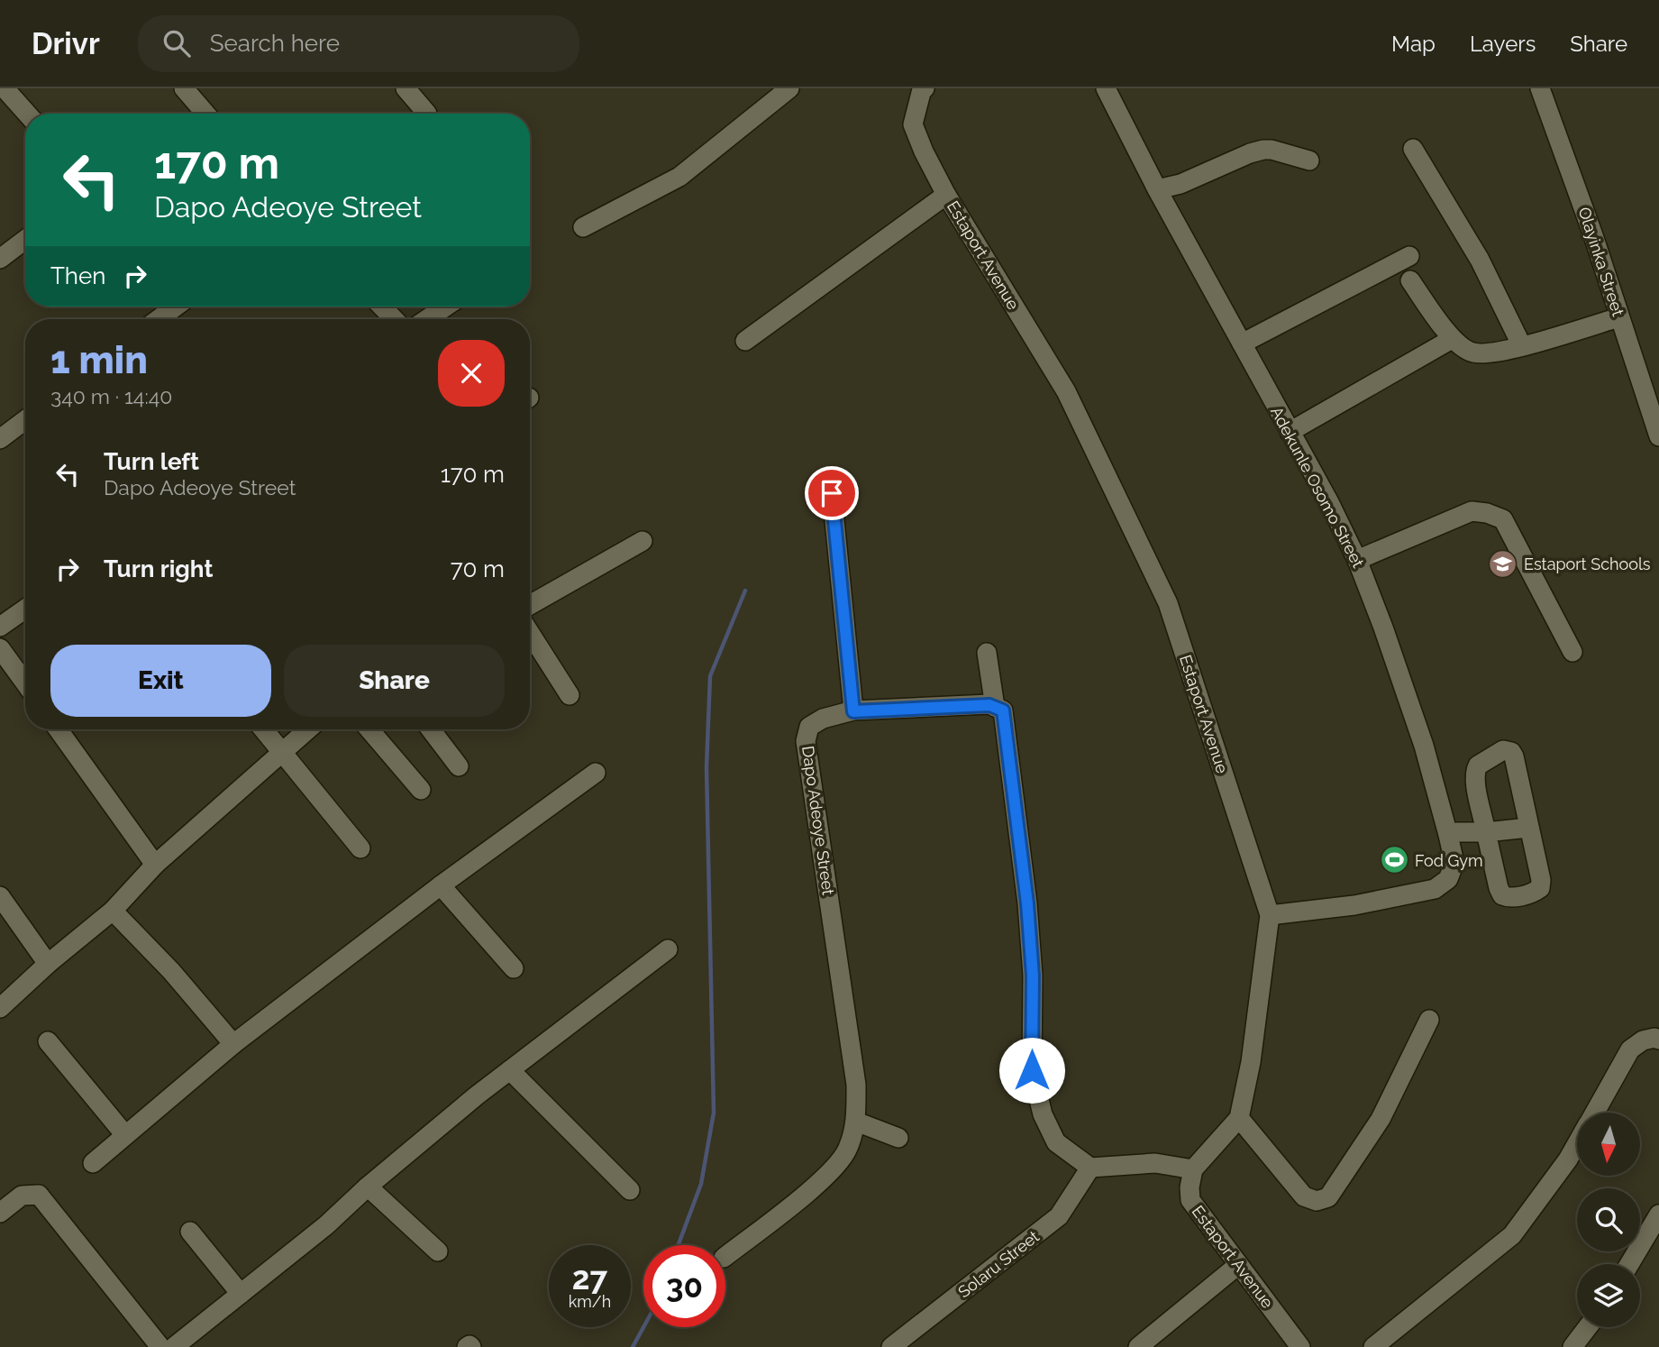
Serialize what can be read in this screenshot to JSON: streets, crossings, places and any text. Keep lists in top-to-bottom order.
{
  "streets": {
    "street": [
      "Estaport Avenue",
      "Olayinka Street",
      "Adekunle Osomo Street",
      "Dapo Adeoye Street",
      "Solaru Street"
    ]
  },
  "crossings": [
    ["Estaport Avenue", "Adekunle Osomo Street"]
  ],
  "places": {
    "school or university": ["Estaport Schools"],
    "sports": ["Fod Gym"]
  },
  "north": "bottom",
  "page": {
    "header": "Drivr",
    "search": "Search here",
    "nav": ["Map", "Layers", "Share"],
    "turn": ["170 m", "Dapo Adeoye Street"],
    "then": "Then",
    "heading": ["1 min", "340 m · 14:40"],
    "list": [
      {
        "name": "Turn left",
        "note": "Dapo Adeoye Street",
        "value": "170 m"
      },
      {
        "name": "Turn right",
        "value": "70 m"
      }
    ],
    "buttons": ["Exit", "Share"],
    "speed": "27 km/h",
    "limit": "30"
  }
}
